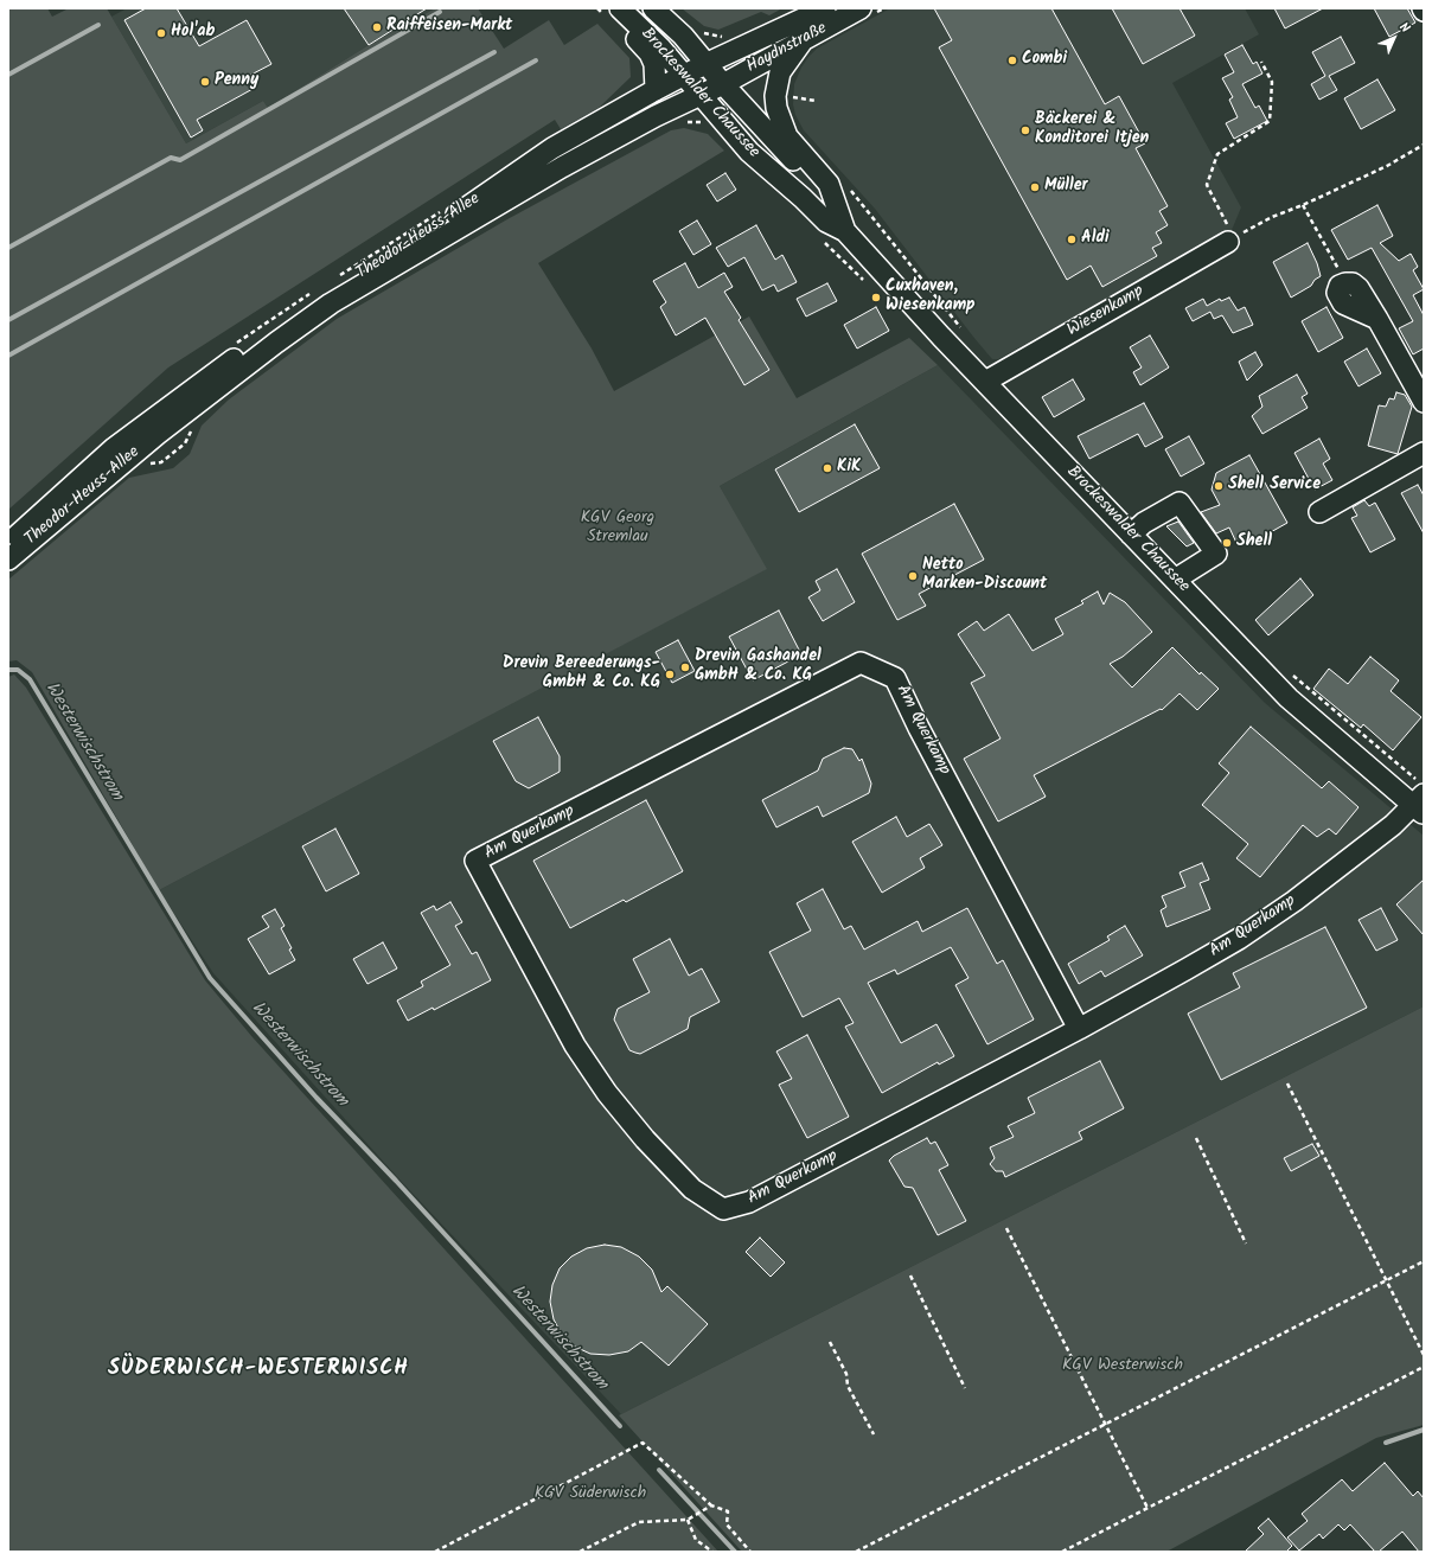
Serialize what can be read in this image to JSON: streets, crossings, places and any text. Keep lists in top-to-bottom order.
{
  "streets": {
    "street": [
      "Haydnstraße",
      "Brockeswalder Chaussee",
      "Theodor-Heuss-Allee",
      "Wiesenkamp",
      "Am Querkamp"
    ]
  },
  "crossings": [
    ["Haydnstraße", "Brockeswalder Chaussee"],
    ["Haydnstraße", "Theodor-Heuss-Allee"],
    ["Brockeswalder Chaussee", "Theodor-Heuss-Allee"],
    ["Brockeswalder Chaussee", "Wiesenkamp"],
    ["Brockeswalder Chaussee", "Am Querkamp"]
  ],
  "districts": ["SÜDERWISCH-WESTERWISCH"],
  "water": ["Westerwischstrom"],
  "parks": ["KGV Georg Stremlau", "KGV Westerwisch", "KGV Süderwisch"],
  "places": [
    "Raiffeisen-Markt",
    "Hol'ab",
    "Combi",
    "Penny",
    "Bäckerei & Konditorei Itjen",
    "Müller",
    "Aldi",
    "Cuxhaven, Wiesenkamp",
    "KiK",
    "Shell Service",
    "Shell",
    "Netto Marken-Discount",
    "Drevin Gashandel GmbH & Co. KG",
    "Drevin Bereederungs- GmbH & Co. KG"
  ],
  "north": "top right"
}
